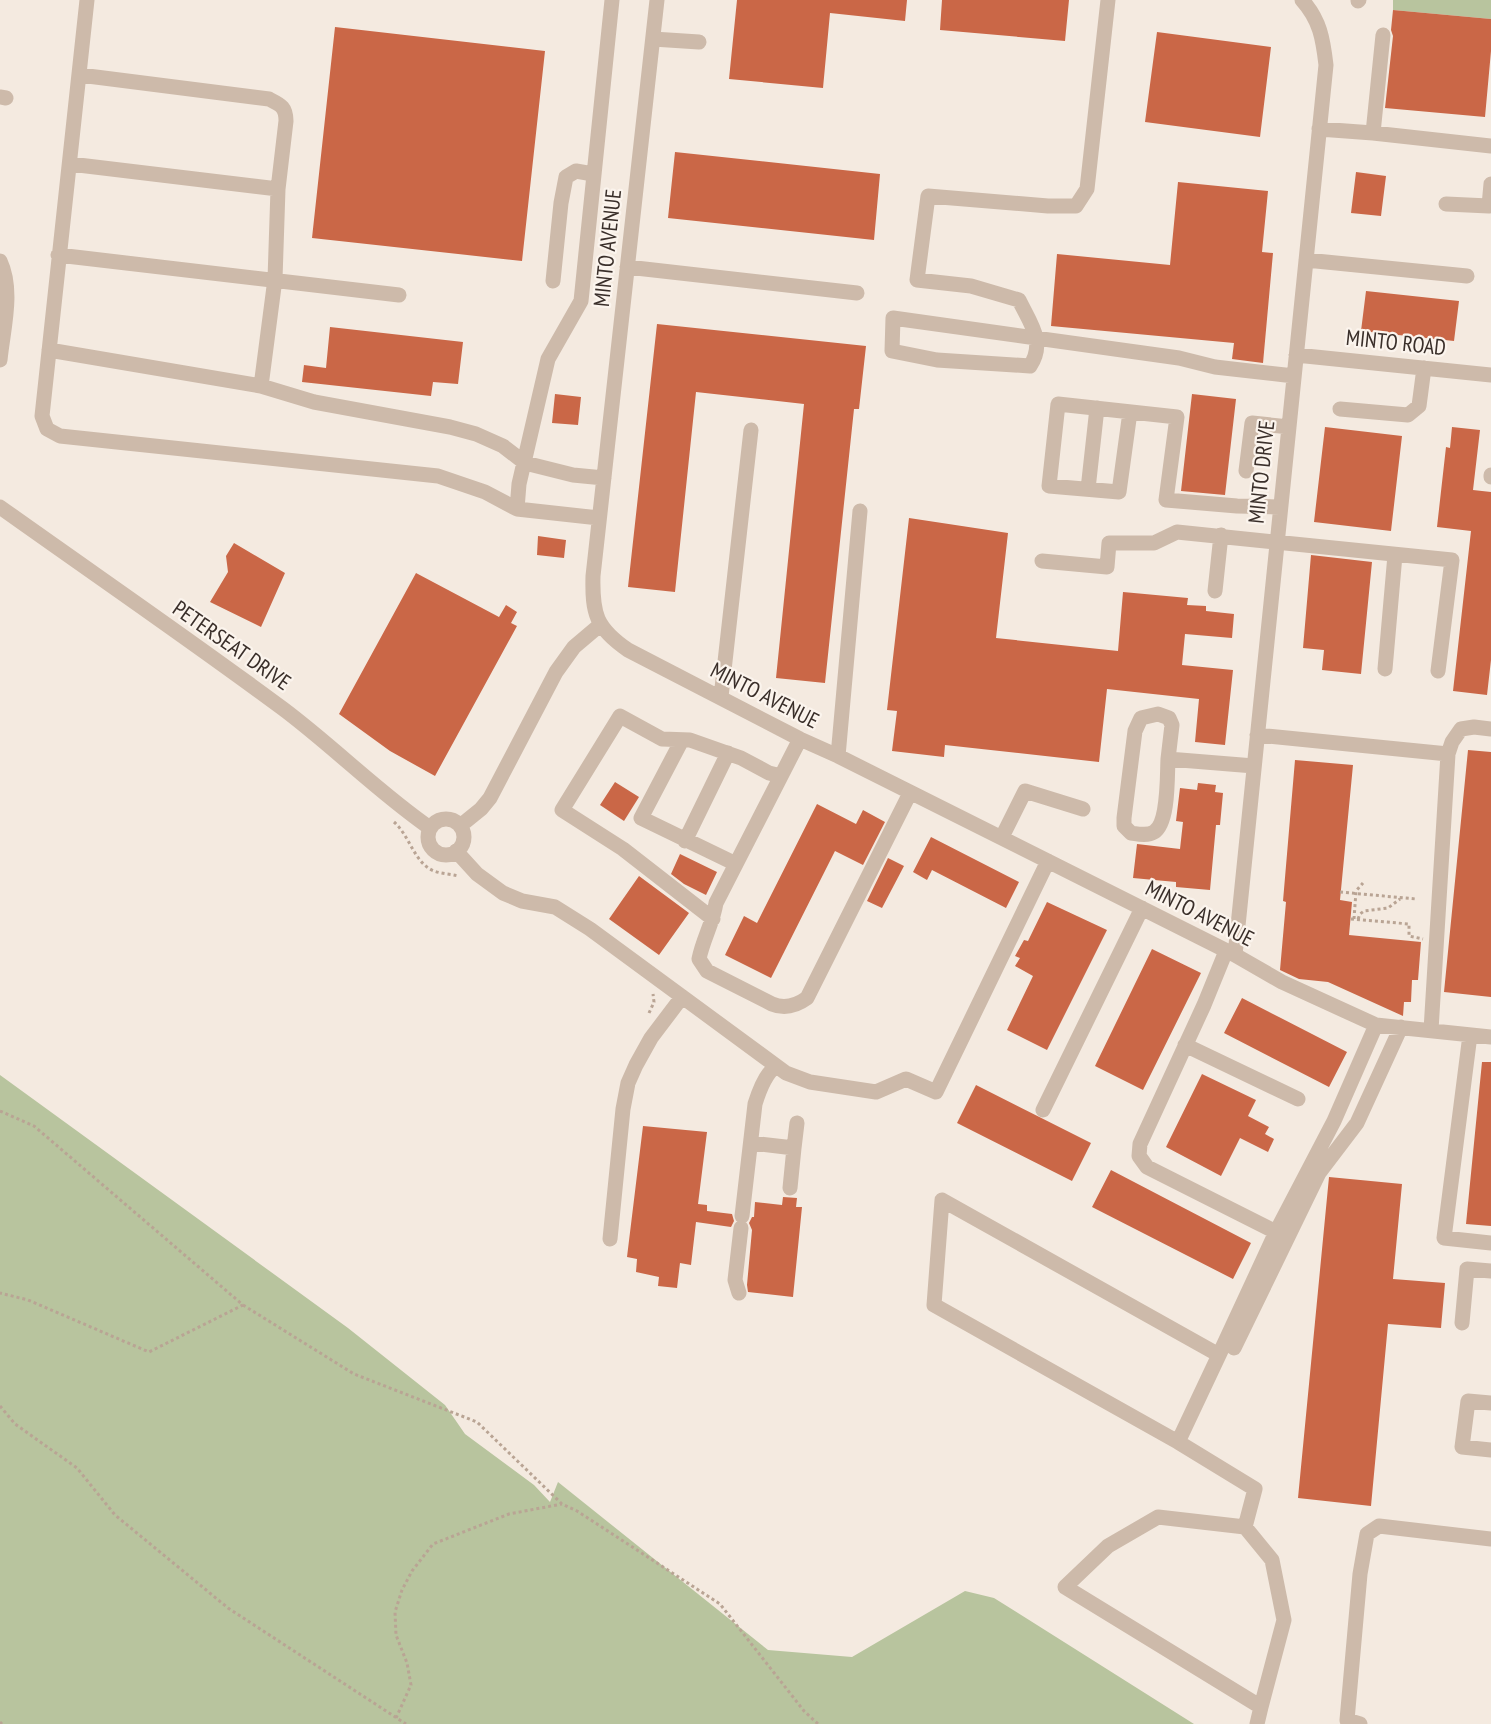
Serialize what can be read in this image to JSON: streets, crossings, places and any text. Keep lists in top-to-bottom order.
{
  "streets": {
    "street": [
      "MINTO AVENUE",
      "MINTO ROAD",
      "MINTO DRIVE",
      "PETERSEAT DRIVE"
    ]
  },
  "crossings": [
    ["MINTO AVENUE", "MINTO DRIVE"],
    ["MINTO ROAD", "MINTO DRIVE"]
  ]
}
